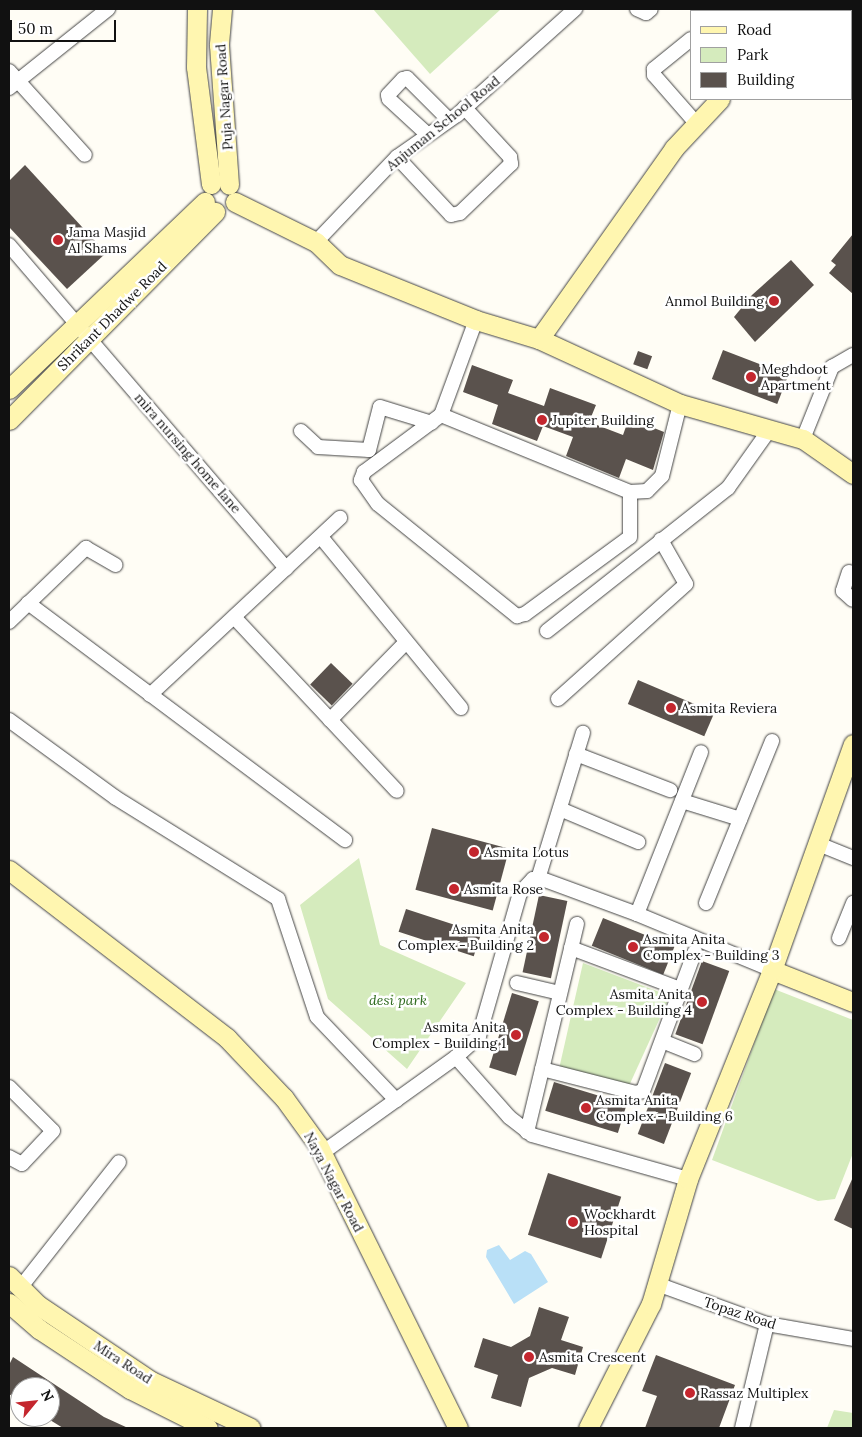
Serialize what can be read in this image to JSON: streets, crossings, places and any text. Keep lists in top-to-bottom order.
{
  "streets": {
    "street": [
      "Puja Nagar Road",
      "Anjuman School Road",
      "Shrikant Dhadwe Road",
      "mira nursing home lane",
      "Naya Nagar Road",
      "Topaz Road",
      "Mira Road"
    ]
  },
  "crossings": [
    ["Puja Nagar Road", "Shrikant Dhadwe Road"],
    ["Shrikant Dhadwe Road", "mira nursing home lane"]
  ],
  "parks": ["desi park"],
  "places": [
    "Jama Masjid Al Shams",
    "Anmol Building",
    "Meghdoot Apartment",
    "Jupiter Building",
    "Asmita Reviera",
    "Asmita Lotus",
    "Asmita Rose",
    "Asmita Anita Complex - Building 2",
    "Asmita Anita Complex - Building 3",
    "Asmita Anita Complex - Building 4",
    "Asmita Anita Complex - Building 1",
    "Asmita Anita Complex - Building 6",
    "Wockhardt Hospital",
    "Asmita Crescent",
    "Rassaz Multiplex"
  ],
  "legend": ["Road", "Park", "Building"],
  "scale_bar": "50 m",
  "north": "top right"
}
